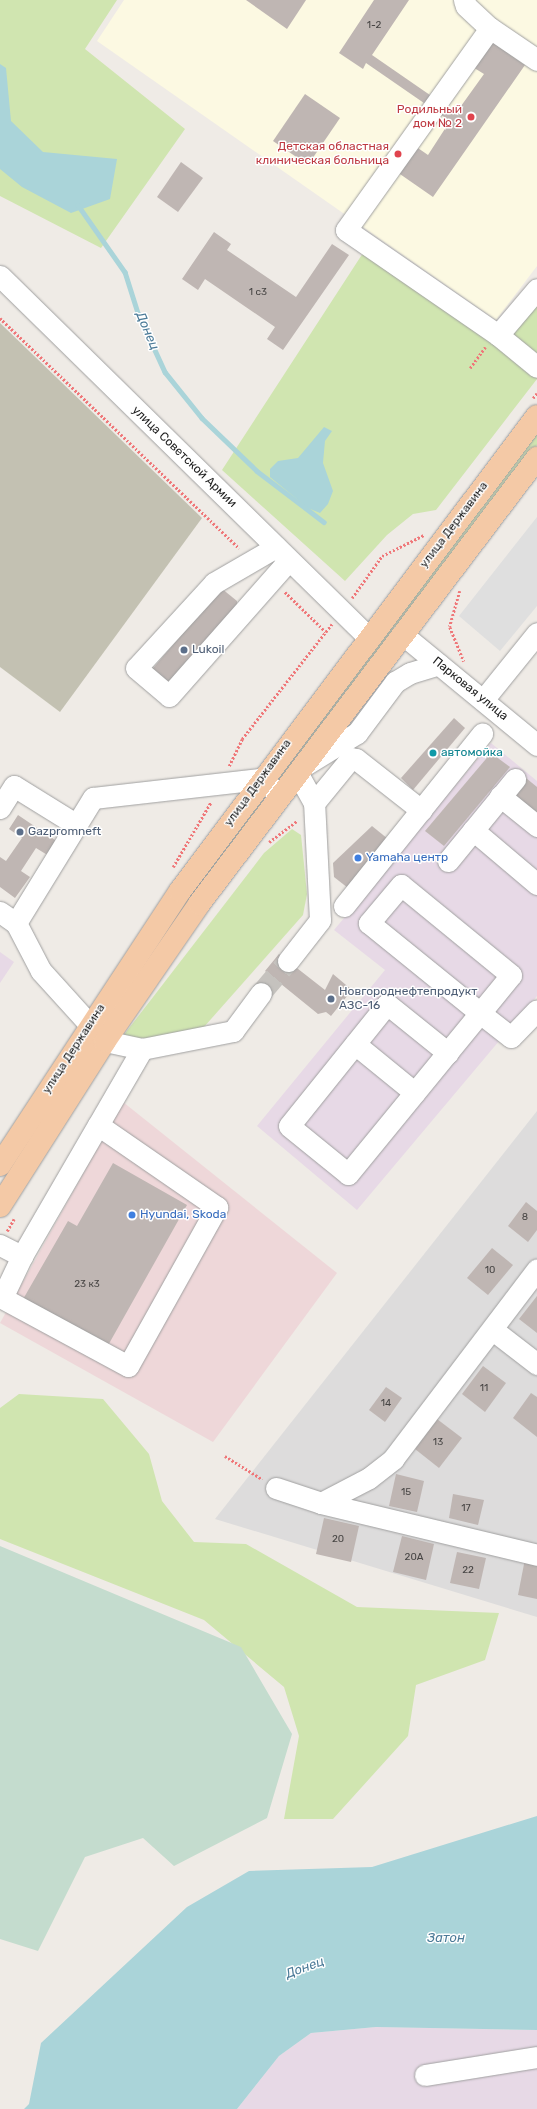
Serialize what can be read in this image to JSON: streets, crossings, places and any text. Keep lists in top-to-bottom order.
{
  "streets": {
    "main road": ["улица Державина"],
    "street": ["улица Советской Армии", "Парковая улица"]
  },
  "crossings": [
    ["улица Советской Армии", "улица Державина"],
    ["улица Державина", "Парковая улица"]
  ],
  "water": ["Донец", "Затон"],
  "places": [
    "Родильный дом № 2",
    "Детская областная клиническая больница",
    "Lukoil",
    "автомойка",
    "Gazpromneft",
    "Yamaha центр",
    "Новгороднефтепродукт АЗС-16",
    "Hyundai, Skoda"
  ],
  "house_numbers": [
    "1-2",
    "1 с3",
    "8",
    "10",
    "23 к3",
    "11",
    "14",
    "13",
    "15",
    "17",
    "20",
    "20А",
    "22"
  ]
}
